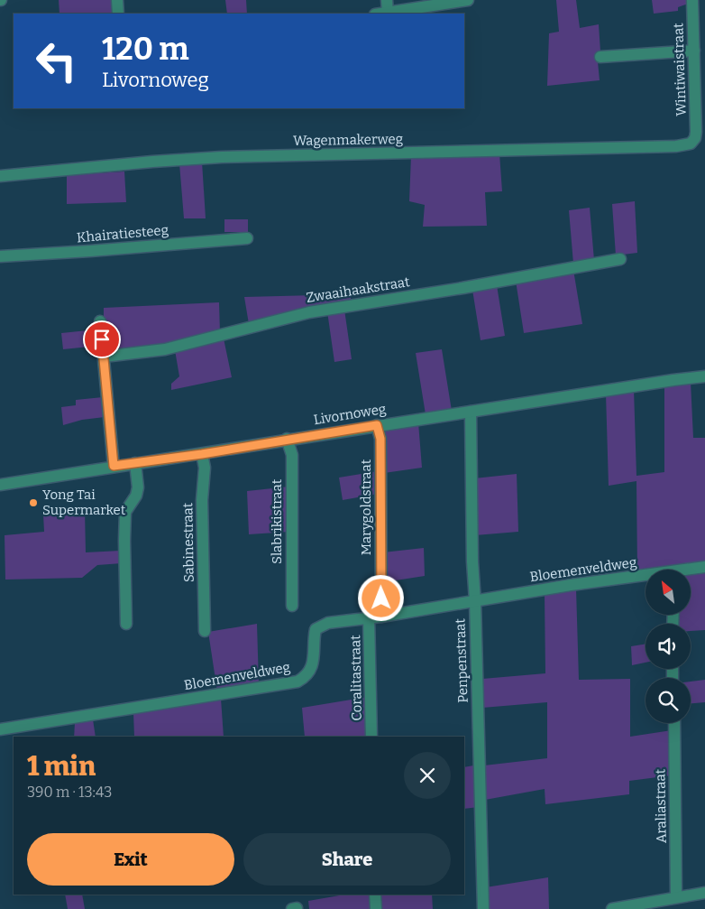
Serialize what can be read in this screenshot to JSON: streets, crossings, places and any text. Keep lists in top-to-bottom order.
{
  "streets": {
    "street": [
      "Wintiwaistraat",
      "Wagenmakerweg",
      "Khairatiesteeg",
      "Zwaaihaakstraat",
      "Livornoweg",
      "Marygoldstraat",
      "Slabrikistraat",
      "Sabinestraat",
      "Bloemenveldweg",
      "Penpenstraat",
      "Coralitastraat",
      "Araliastraat"
    ]
  },
  "crossings": [
    ["Wintiwaistraat", "Wagenmakerweg"],
    ["Livornoweg", "Marygoldstraat"],
    ["Livornoweg", "Slabrikistraat"],
    ["Livornoweg", "Sabinestraat"],
    ["Livornoweg", "Penpenstraat"],
    ["Marygoldstraat", "Bloemenveldweg"],
    ["Bloemenveldweg", "Penpenstraat"],
    ["Bloemenveldweg", "Coralitastraat"]
  ],
  "places": ["Yong Tai Supermarket"],
  "north": "top left",
  "page": {
    "turn": ["120 m", "Livornoweg"],
    "heading": ["1 min", "390 m · 13:43"],
    "buttons": ["Exit", "Share"]
  }
}
